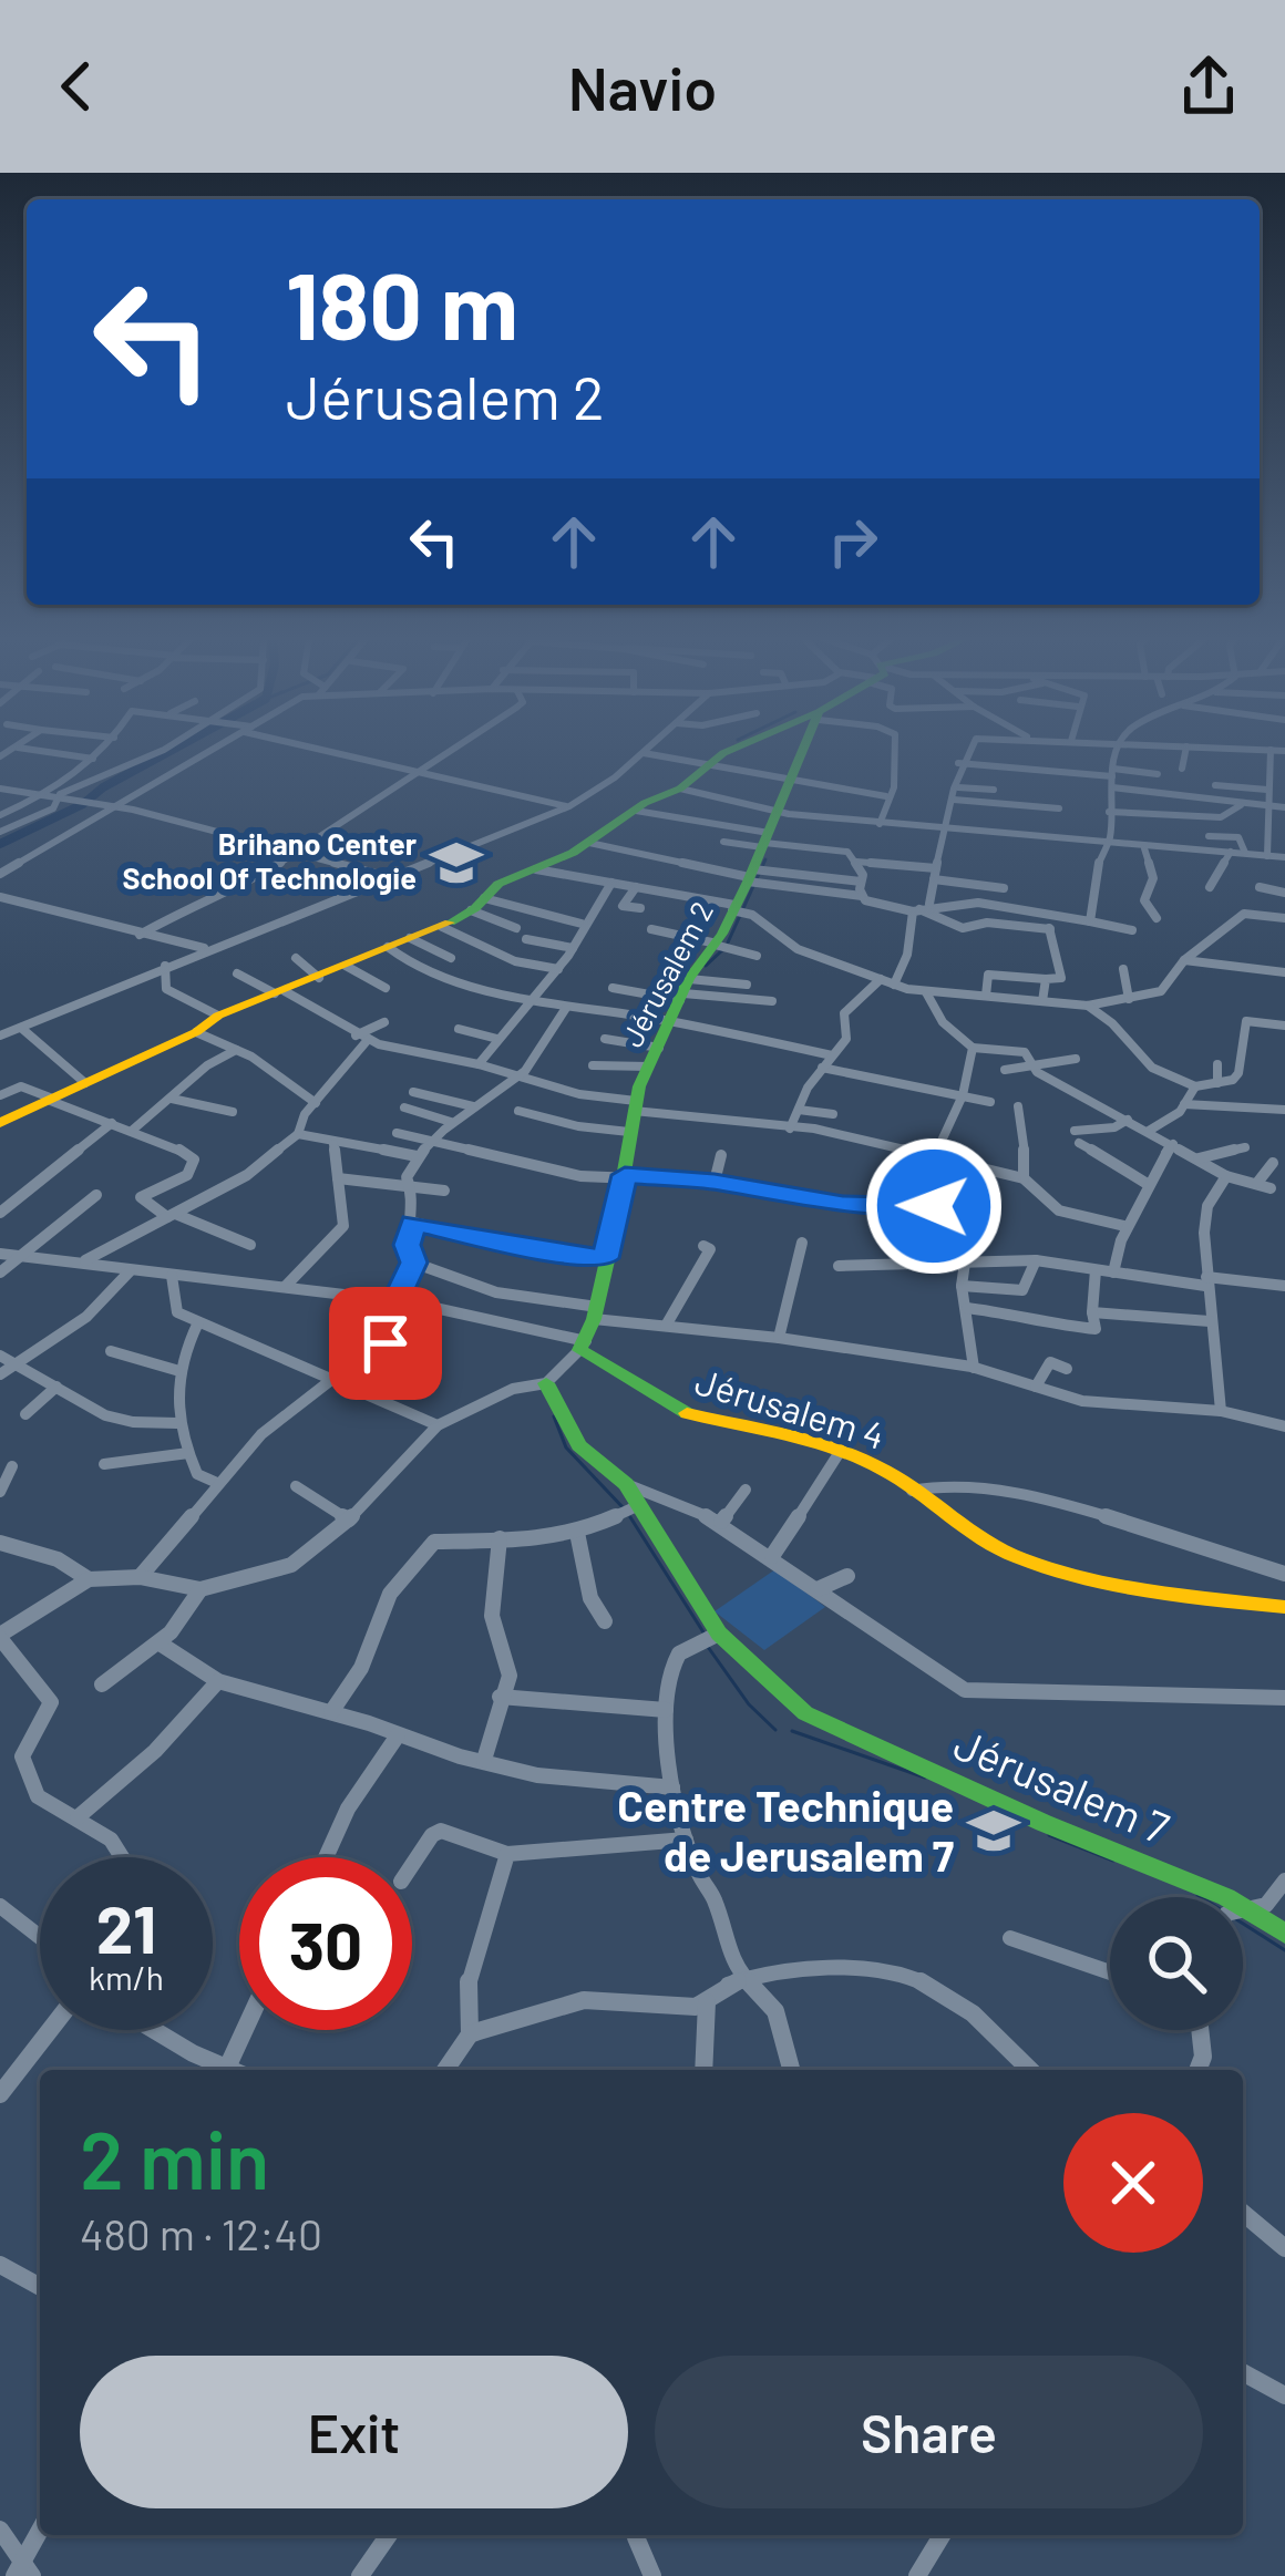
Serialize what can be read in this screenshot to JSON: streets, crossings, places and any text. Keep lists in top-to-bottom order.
{
  "streets": {
    "street": ["Jérusalem 2", "Jérusalem 4", "Jérusalem 7"]
  },
  "crossings": [
    ["Jérusalem 2", "Jérusalem 4"]
  ],
  "places": {
    "school or university": ["Brihano Center School Of Technologie", "Centre Technique de Jerusalem 7"]
  },
  "page": {
    "header": "Navio",
    "turn": ["180 m", "Jérusalem 2"],
    "speed": "21 km/h",
    "limit": "30",
    "heading": ["2 min", "480 m · 12:40"],
    "buttons": ["Exit", "Share"]
  }
}
